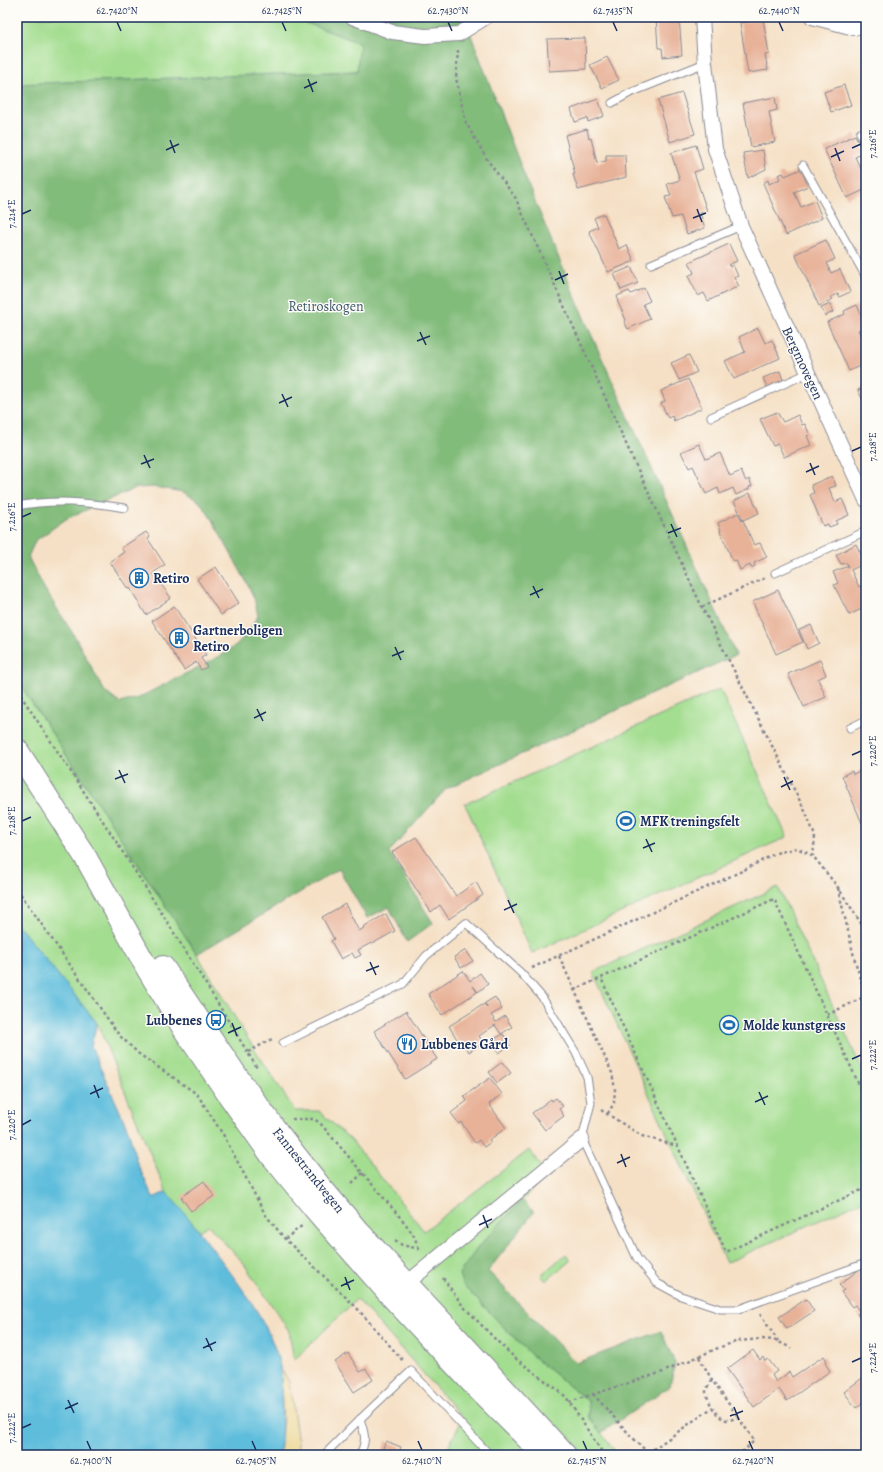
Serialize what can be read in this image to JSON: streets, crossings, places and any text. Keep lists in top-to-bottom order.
{
  "streets": {
    "highway": ["Fannestrandvegen"],
    "street": ["Bergmovegen"]
  },
  "parks": ["Retiroskogen"],
  "places": {
    "building": ["Retiro", "Gartnerboligen Retiro"],
    "sports": ["MFK treningsfelt", "Molde kunstgress"],
    "bus stop": ["Lubbenes"],
    "restaurant": ["Lubbenes Gård"]
  },
  "coordinates": [
    "62.7420°N",
    "62.7425°N",
    "62.7430°N",
    "62.7435°N",
    "62.7440°N",
    "7.216°E",
    "7.214°E",
    "7.218°E",
    "7.220°E",
    "7.222°E",
    "7.224°E",
    "62.7400°N",
    "62.7405°N",
    "62.7410°N",
    "62.7415°N"
  ]
}
